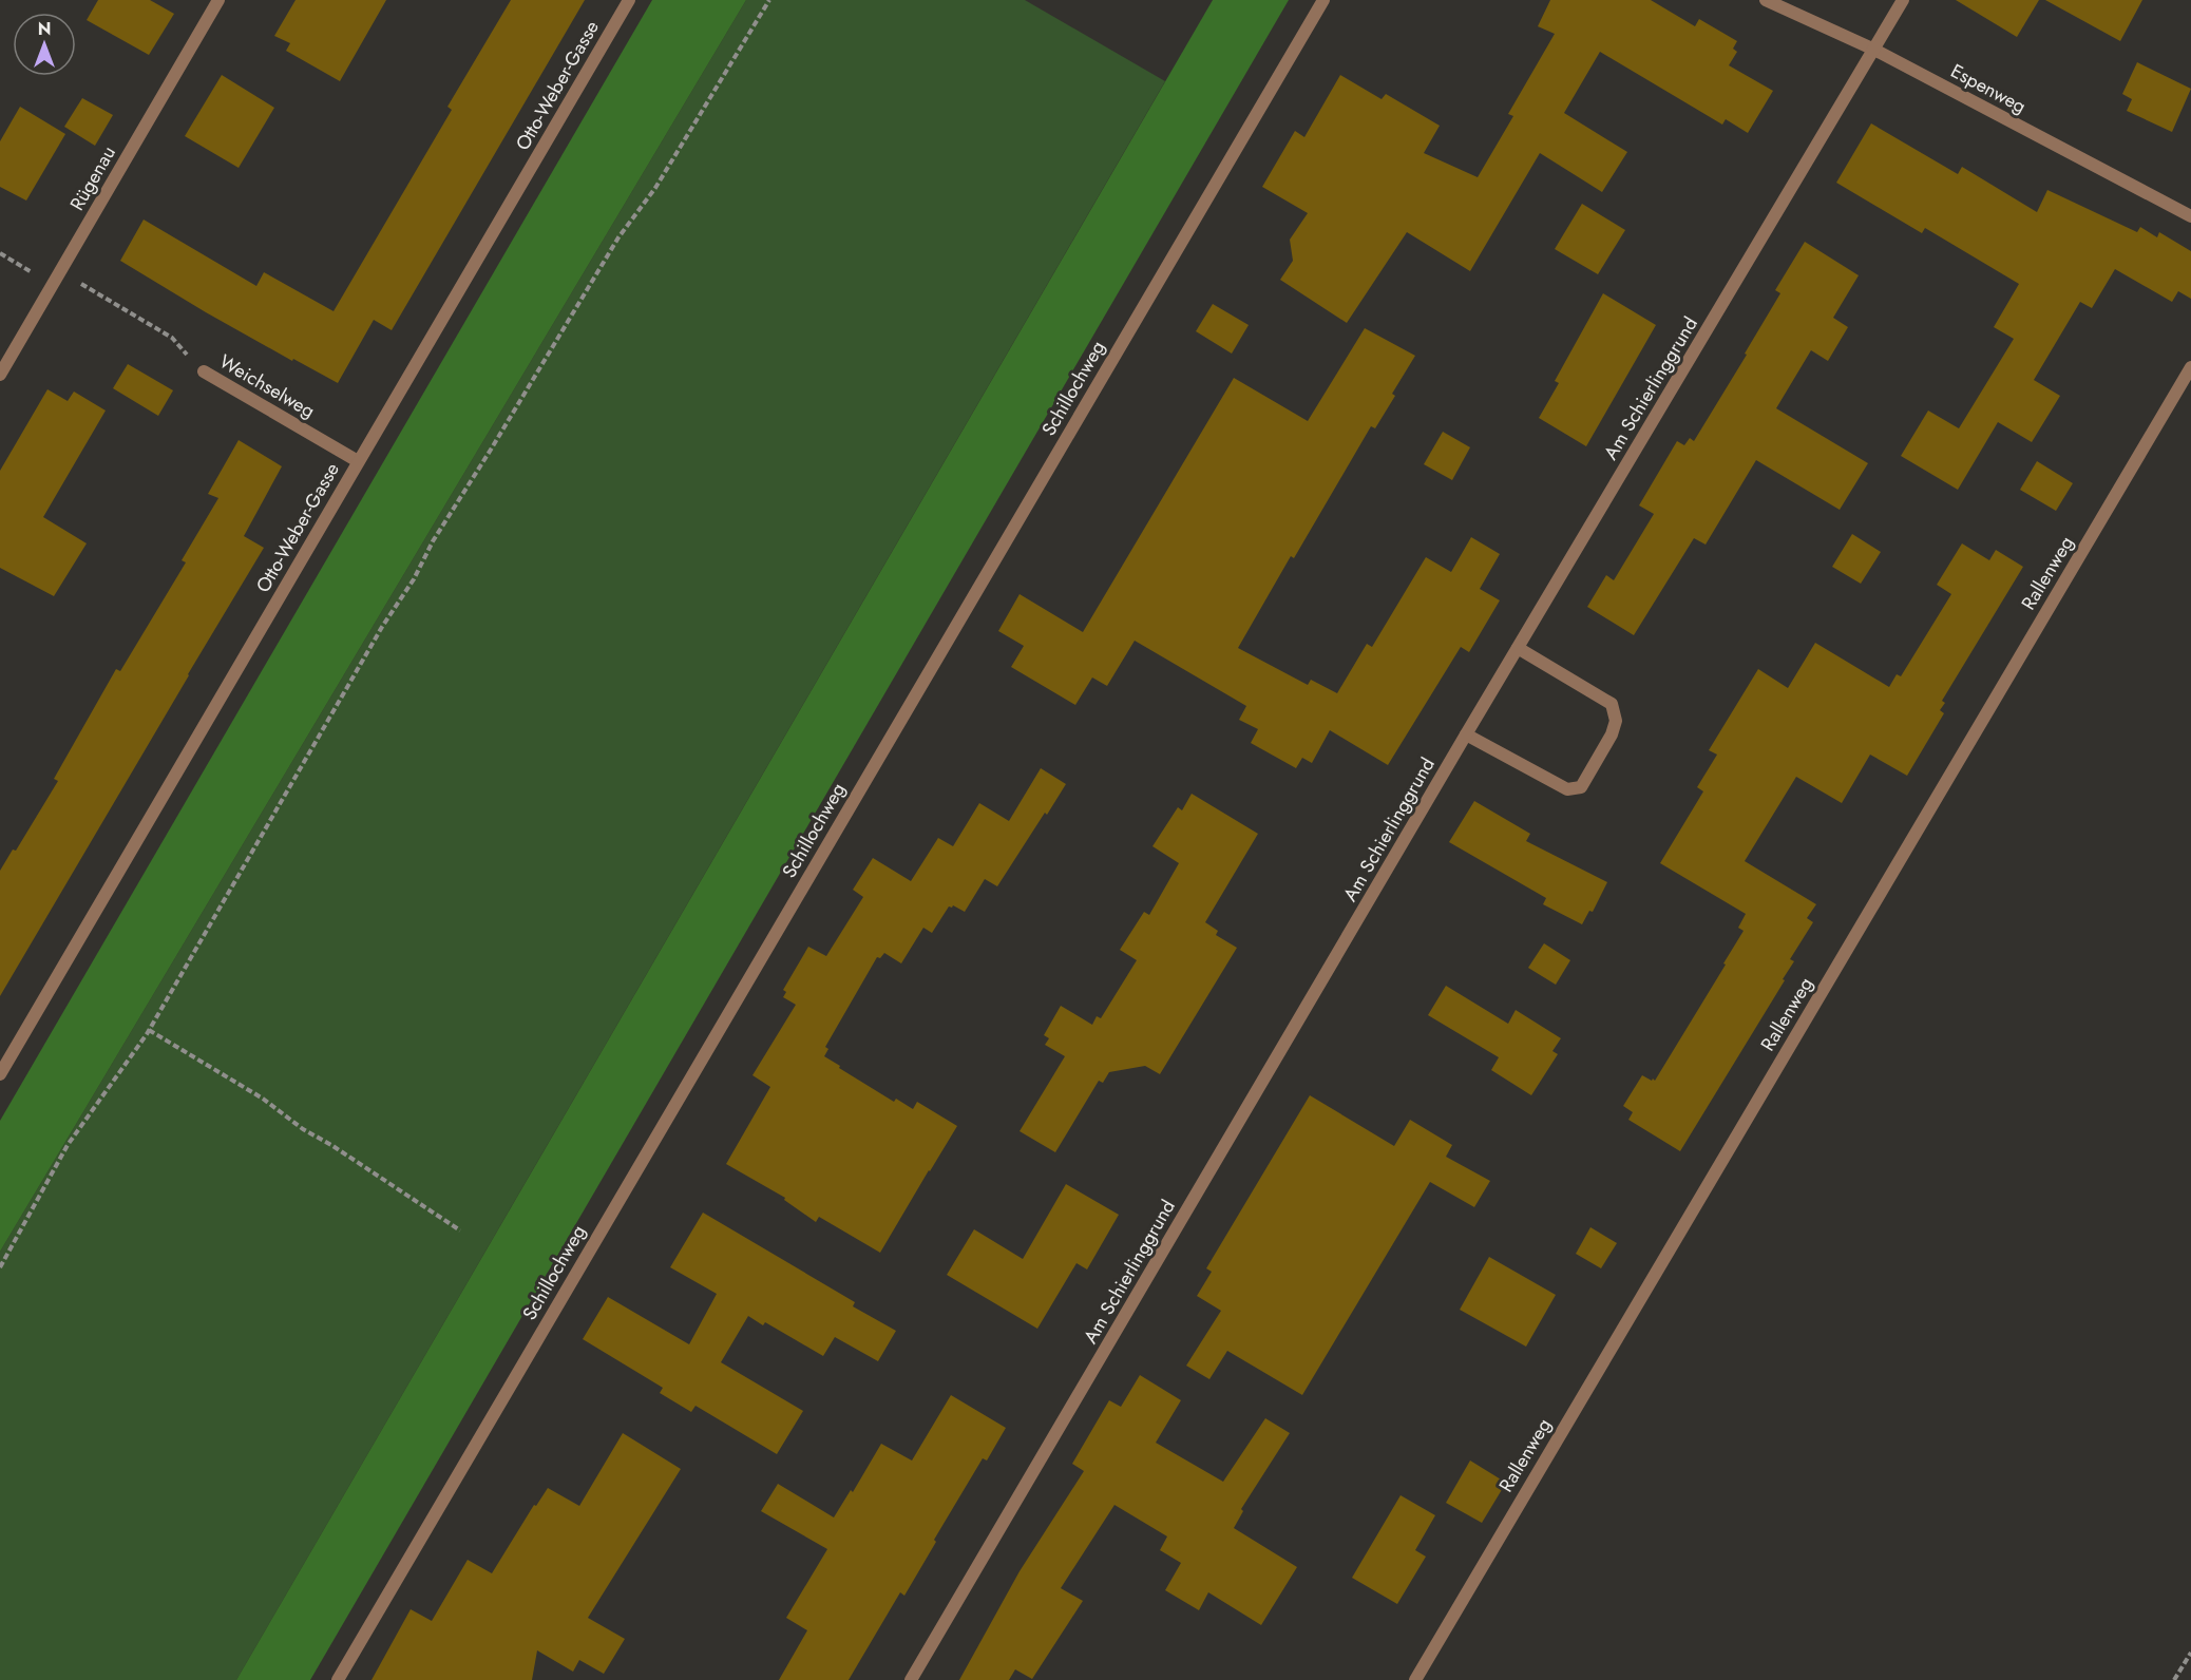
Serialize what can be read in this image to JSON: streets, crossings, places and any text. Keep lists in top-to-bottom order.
{
  "streets": {
    "street": [
      "Otto-Weber-Gasse",
      "Espenweg",
      "Rügenau",
      "Weichselweg",
      "Schillochweg",
      "Am Schierlinggrund",
      "Rallenweg"
    ]
  },
  "crossings": [
    ["Otto-Weber-Gasse", "Weichselweg"],
    ["Espenweg", "Am Schierlinggrund"],
    ["Rügenau", "Weichselweg"]
  ],
  "north": "top"
}
